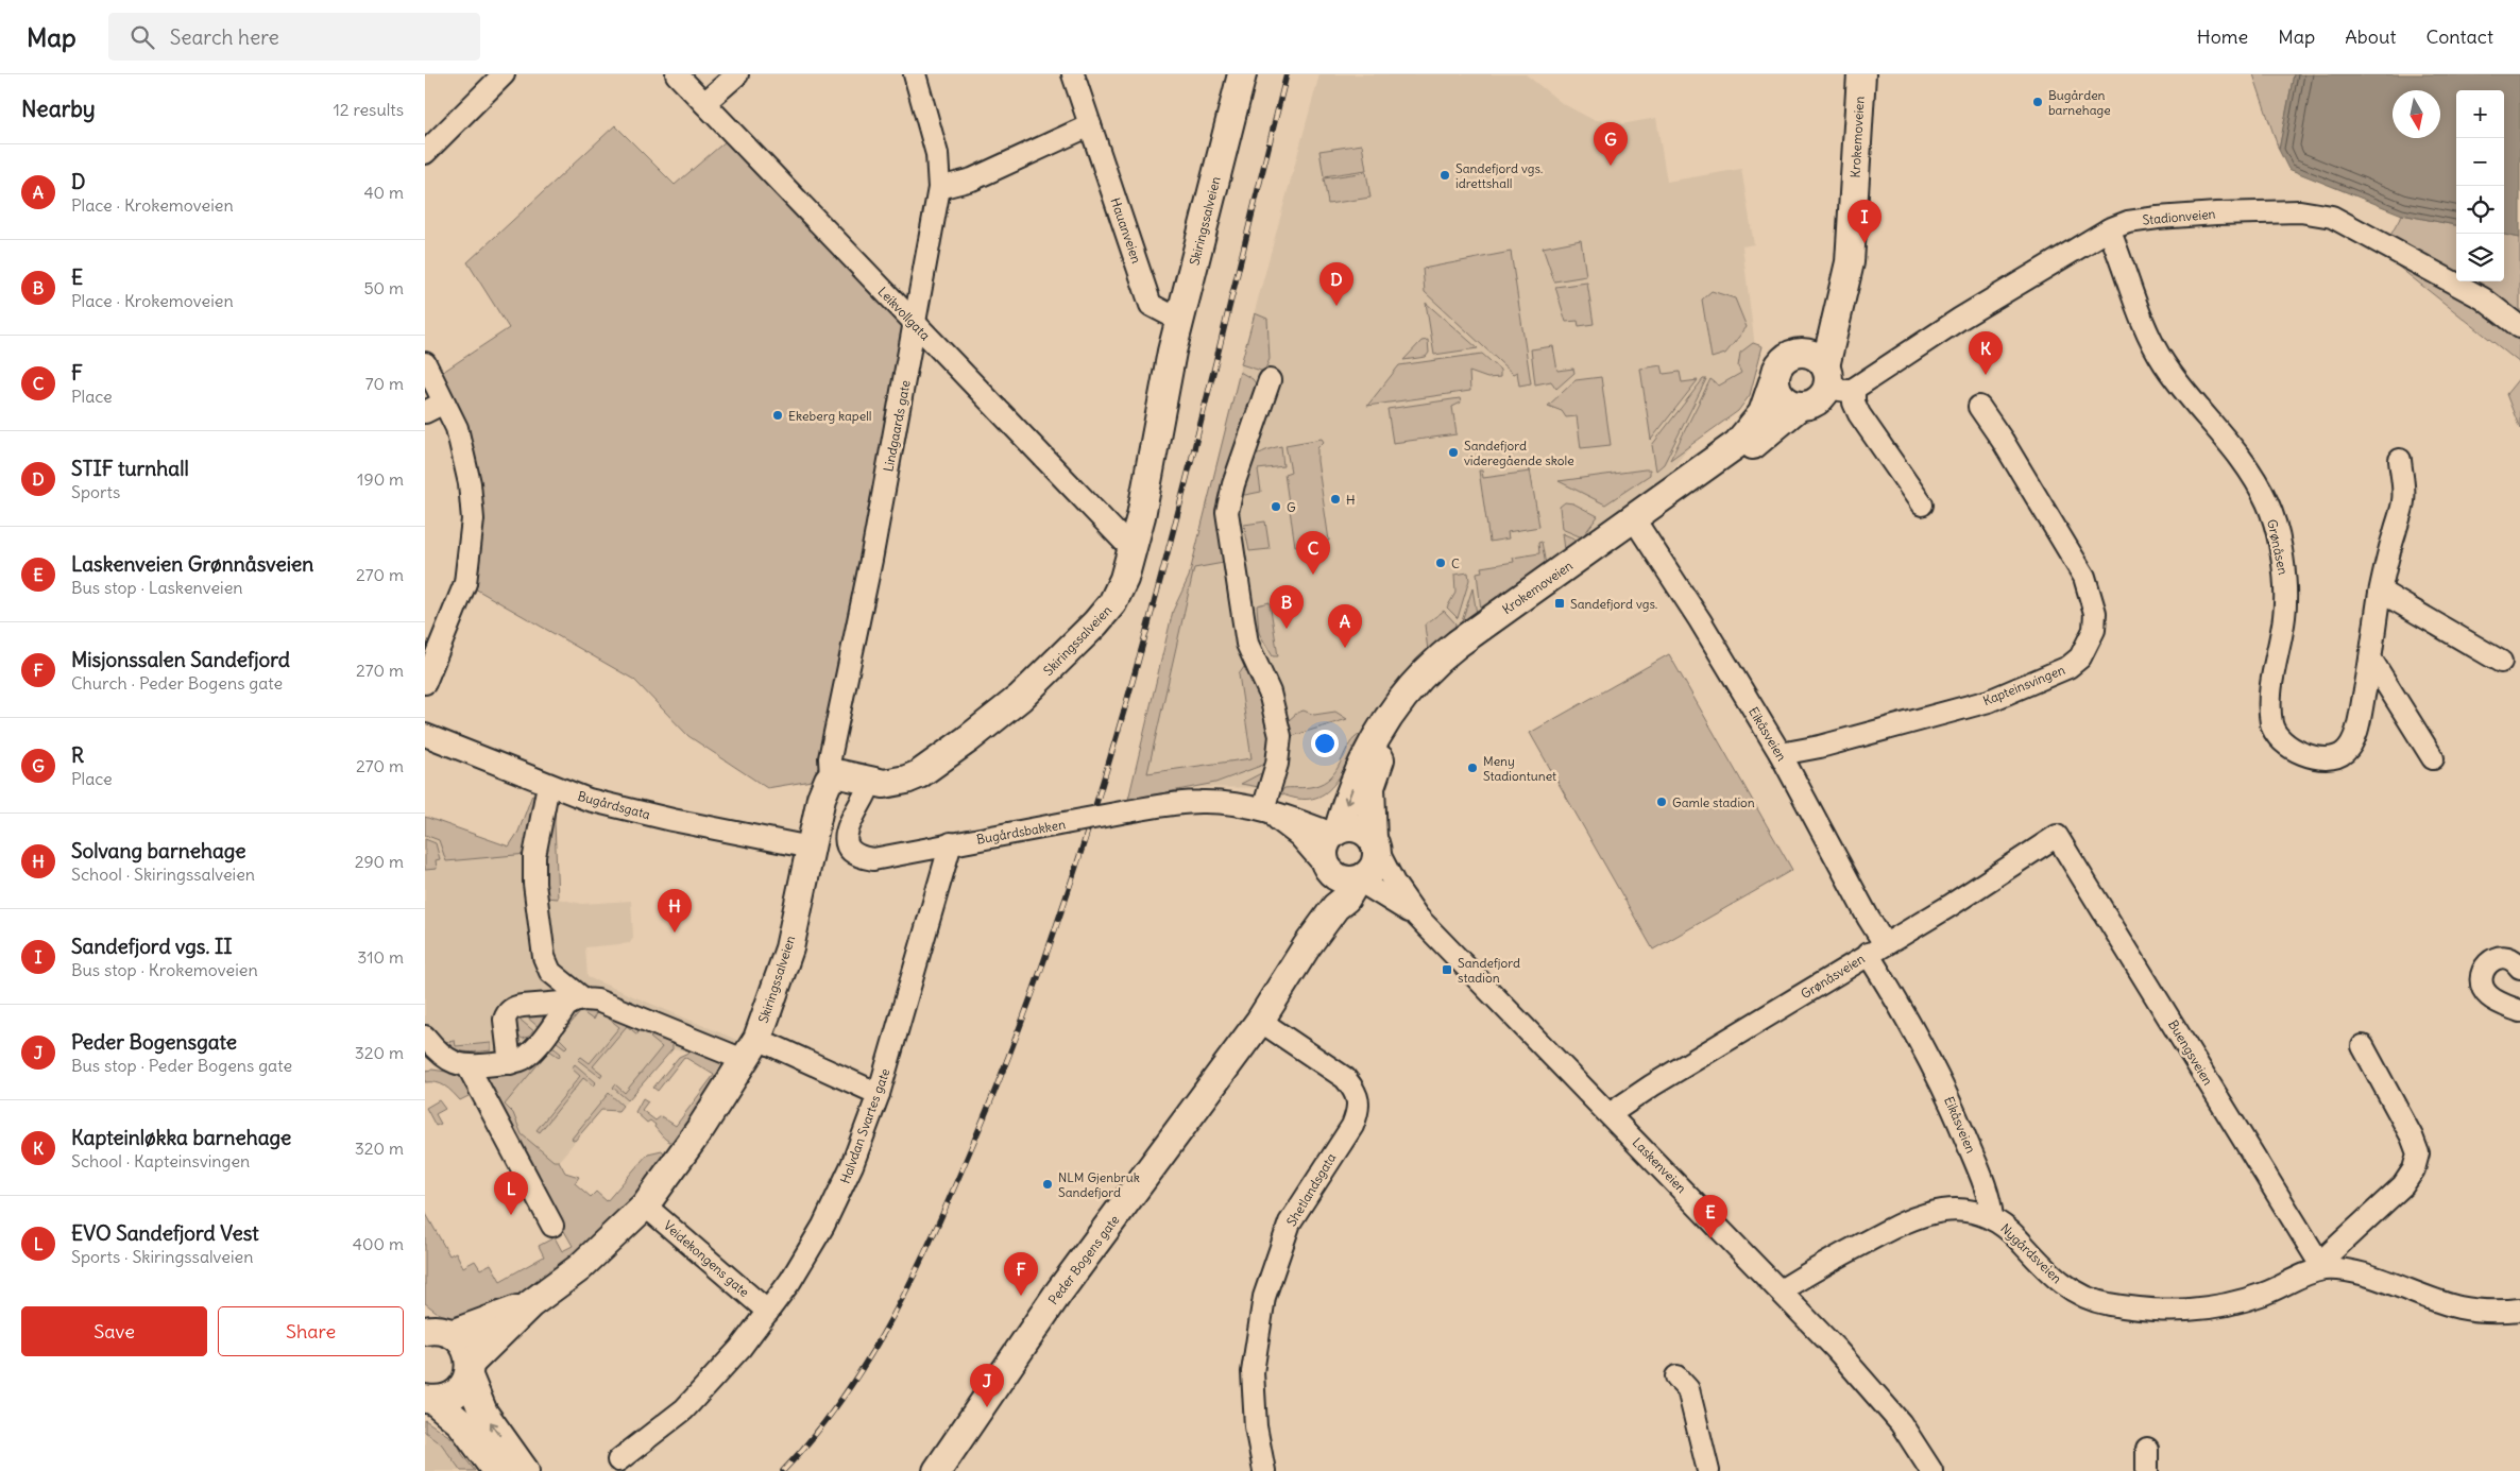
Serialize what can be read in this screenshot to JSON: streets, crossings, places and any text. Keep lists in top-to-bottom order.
{
  "streets": {
    "main road": ["Krokemoveien", "Skiringssalveien", "Peder Bogens gate"],
    "street": [
      "Stadionveien",
      "Hauanveien",
      "Leikvollgata",
      "Lindgaards gate",
      "Grønåsen",
      "Kapteinsvingen",
      "Eikåsveien",
      "Bugårdsgata",
      "Bugårdsbakken",
      "Grønåsveien",
      "Buengsveien",
      "Halvdan Svartes gate",
      "Laskenveien",
      "Shetlandsgata",
      "Nygårdsveien",
      "Veidekongens gate"
    ]
  },
  "crossings": [
    ["Krokemoveien", "Stadionveien"],
    ["Krokemoveien", "Eikåsveien"],
    ["Krokemoveien", "Bugårdsbakken"],
    ["Krokemoveien", "Laskenveien"],
    ["Krokemoveien", "Peder Bogens gate"],
    ["Stadionveien", "Grønåsen"],
    ["Skiringssalveien", "Hauanveien"],
    ["Skiringssalveien", "Leikvollgata"],
    ["Skiringssalveien", "Lindgaards gate"],
    ["Skiringssalveien", "Bugårdsgata"],
    ["Skiringssalveien", "Bugårdsbakken"],
    ["Skiringssalveien", "Veidekongens gate"],
    ["Leikvollgata", "Lindgaards gate"],
    ["Kapteinsvingen", "Eikåsveien"],
    ["Eikåsveien", "Grønåsveien"],
    ["Eikåsveien", "Nygårdsveien"],
    ["Bugårdsbakken", "Halvdan Svartes gate"],
    ["Bugårdsbakken", "Laskenveien"],
    ["Bugårdsbakken", "Peder Bogens gate"],
    ["Grønåsveien", "Buengsveien"],
    ["Grønåsveien", "Laskenveien"],
    ["Buengsveien", "Nygårdsveien"],
    ["Halvdan Svartes gate", "Veidekongens gate"],
    ["Laskenveien", "Nygårdsveien"],
    ["Laskenveien", "Peder Bogens gate"],
    ["Shetlandsgata", "Peder Bogens gate"]
  ],
  "places": {
    "other": [
      "Bugården barnehage",
      "Sandefjord vgs. idrettshall",
      "Ekeberg kapell",
      "Sandefjord videregående skole",
      "H",
      "G",
      "C",
      "Meny Stadiontunet",
      "Gamle stadion",
      "NLM Gjenbruk Sandefjord"
    ],
    "transit": ["Sandefjord vgs.", "Sandefjord stadion"]
  },
  "north": "bottom",
  "page": {
    "header": "Map",
    "search": "Search here",
    "nav": [
      "Home",
      "Map",
      "About",
      "Contact"
    ],
    "heading": ["Nearby", "12 results"],
    "map_buttons": ["+", "−"],
    "pins": [
      "G",
      "I",
      "D",
      "K",
      "C",
      "B",
      "A",
      "H",
      "L",
      "E",
      "F",
      "J"
    ],
    "list": [
      {
        "mark": "A",
        "name": "D",
        "note": "Place · Krokemoveien",
        "value": "40 m"
      },
      {
        "mark": "B",
        "name": "E",
        "note": "Place · Krokemoveien",
        "value": "50 m"
      },
      {
        "mark": "C",
        "name": "F",
        "note": "Place",
        "value": "70 m"
      },
      {
        "mark": "D",
        "name": "STIF turnhall",
        "note": "Sports",
        "value": "190 m"
      },
      {
        "mark": "E",
        "name": "Laskenveien Grønnåsveien",
        "note": "Bus stop · Laskenveien",
        "value": "270 m"
      },
      {
        "mark": "F",
        "name": "Misjonssalen Sandefjord",
        "note": "Church · Peder Bogens gate",
        "value": "270 m"
      },
      {
        "mark": "G",
        "name": "R",
        "note": "Place",
        "value": "270 m"
      },
      {
        "mark": "H",
        "name": "Solvang barnehage",
        "note": "School · Skiringssalveien",
        "value": "290 m"
      },
      {
        "mark": "I",
        "name": "Sandefjord vgs. II",
        "note": "Bus stop · Krokemoveien",
        "value": "310 m"
      },
      {
        "mark": "J",
        "name": "Peder Bogensgate",
        "note": "Bus stop · Peder Bogens gate",
        "value": "320 m"
      },
      {
        "mark": "K",
        "name": "Kapteinløkka barnehage",
        "note": "School · Kapteinsvingen",
        "value": "320 m"
      },
      {
        "mark": "L",
        "name": "EVO Sandefjord Vest",
        "note": "Sports · Skiringssalveien",
        "value": "400 m"
      }
    ],
    "buttons": ["Save", "Share"]
  }
}
